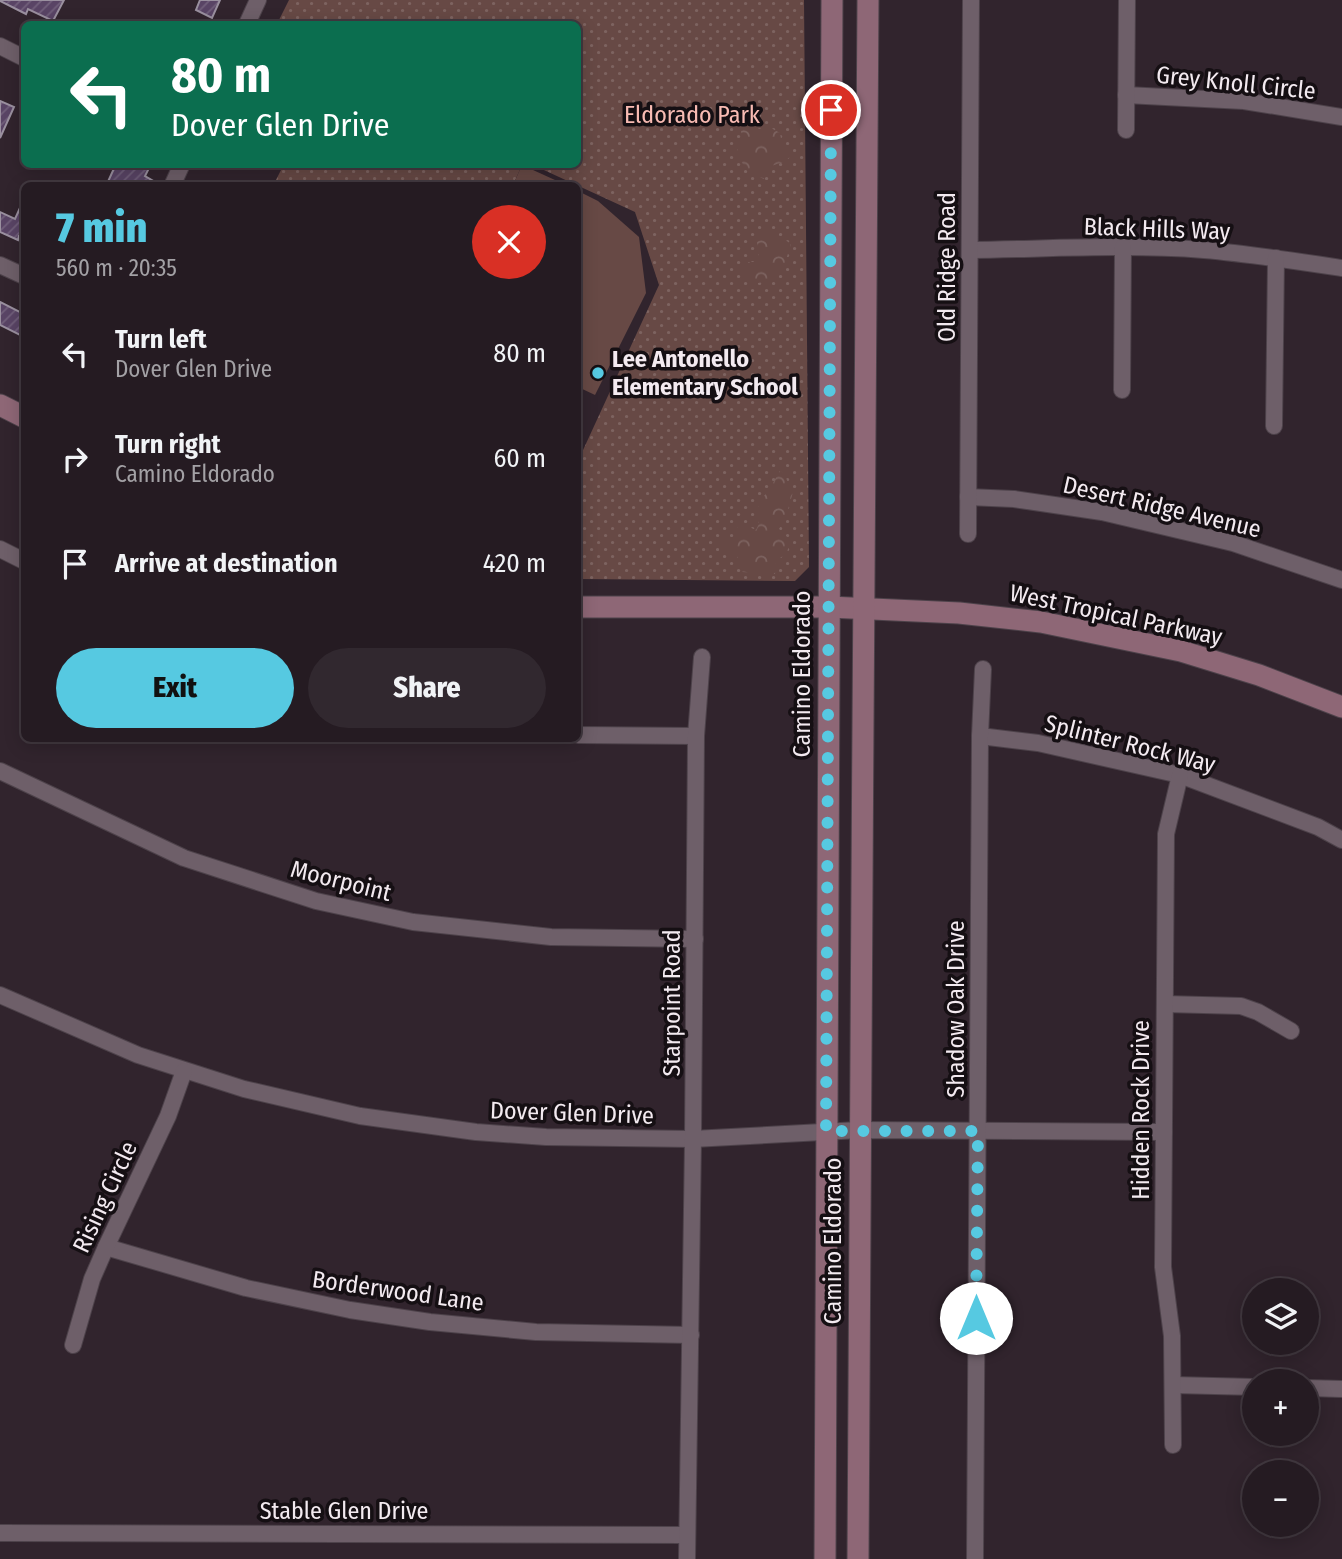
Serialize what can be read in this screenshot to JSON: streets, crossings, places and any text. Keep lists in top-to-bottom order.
{
  "streets": {
    "main road": ["West Tropical Parkway", "Camino Eldorado"],
    "street": [
      "Grey Knoll Circle",
      "Black Hills Way",
      "Old Ridge Road",
      "Desert Ridge Avenue",
      "Splinter Rock Way",
      "Moorpoint",
      "Starpoint Road",
      "Shadow Oak Drive",
      "Hidden Rock Drive",
      "Dover Glen Drive",
      "Rising Circle",
      "Borderwood Lane",
      "Stable Glen Drive"
    ]
  },
  "crossings": [
    ["Black Hills Way", "Old Ridge Road"],
    ["Old Ridge Road", "Desert Ridge Avenue"],
    ["West Tropical Parkway", "Camino Eldorado"],
    ["Camino Eldorado", "Dover Glen Drive"],
    ["Splinter Rock Way", "Shadow Oak Drive"],
    ["Splinter Rock Way", "Hidden Rock Drive"],
    ["Moorpoint", "Starpoint Road"],
    ["Starpoint Road", "Dover Glen Drive"],
    ["Starpoint Road", "Borderwood Lane"],
    ["Starpoint Road", "Stable Glen Drive"],
    ["Shadow Oak Drive", "Dover Glen Drive"],
    ["Hidden Rock Drive", "Dover Glen Drive"],
    ["Dover Glen Drive", "Rising Circle"],
    ["Rising Circle", "Borderwood Lane"]
  ],
  "parks": ["Eldorado Park"],
  "places": ["Lee Antonello Elementary School"],
  "page": {
    "turn": ["80 m", "Dover Glen Drive"],
    "heading": ["7 min", "560 m · 20:35"],
    "list": [
      {
        "name": "Turn left",
        "note": "Dover Glen Drive",
        "value": "80 m"
      },
      {
        "name": "Turn right",
        "note": "Camino Eldorado",
        "value": "60 m"
      },
      {
        "name": "Arrive at destination",
        "value": "420 m"
      }
    ],
    "buttons": ["Exit", "Share"],
    "map_buttons": ["+", "−"]
  }
}
